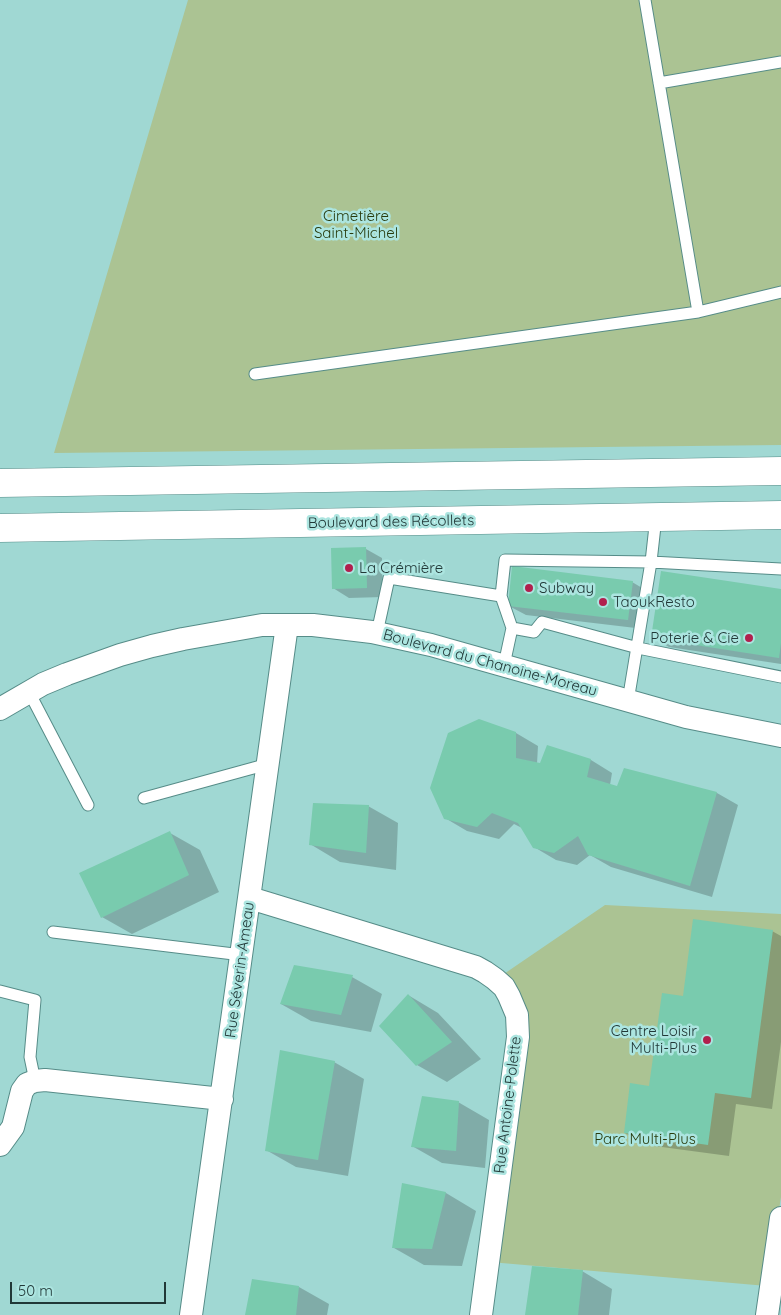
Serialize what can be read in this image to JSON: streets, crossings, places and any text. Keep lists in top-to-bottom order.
{
  "streets": {
    "main road": ["Boulevard des Récollets"],
    "street": ["Boulevard du Chanoine-Moreau", "Rue Séverin-Ameau", "Rue Antoine-Polette"]
  },
  "crossings": [
    ["Boulevard du Chanoine-Moreau", "Rue Séverin-Ameau"],
    ["Rue Séverin-Ameau", "Rue Antoine-Polette"]
  ],
  "parks": ["Cimetière Saint-Michel", "Parc Multi-Plus"],
  "places": [
    "La Crémière",
    "Subway",
    "TaoukResto",
    "Poterie & Cie",
    "Centre Loisir Multi-Plus"
  ],
  "scale_bar": "50 m"
}
